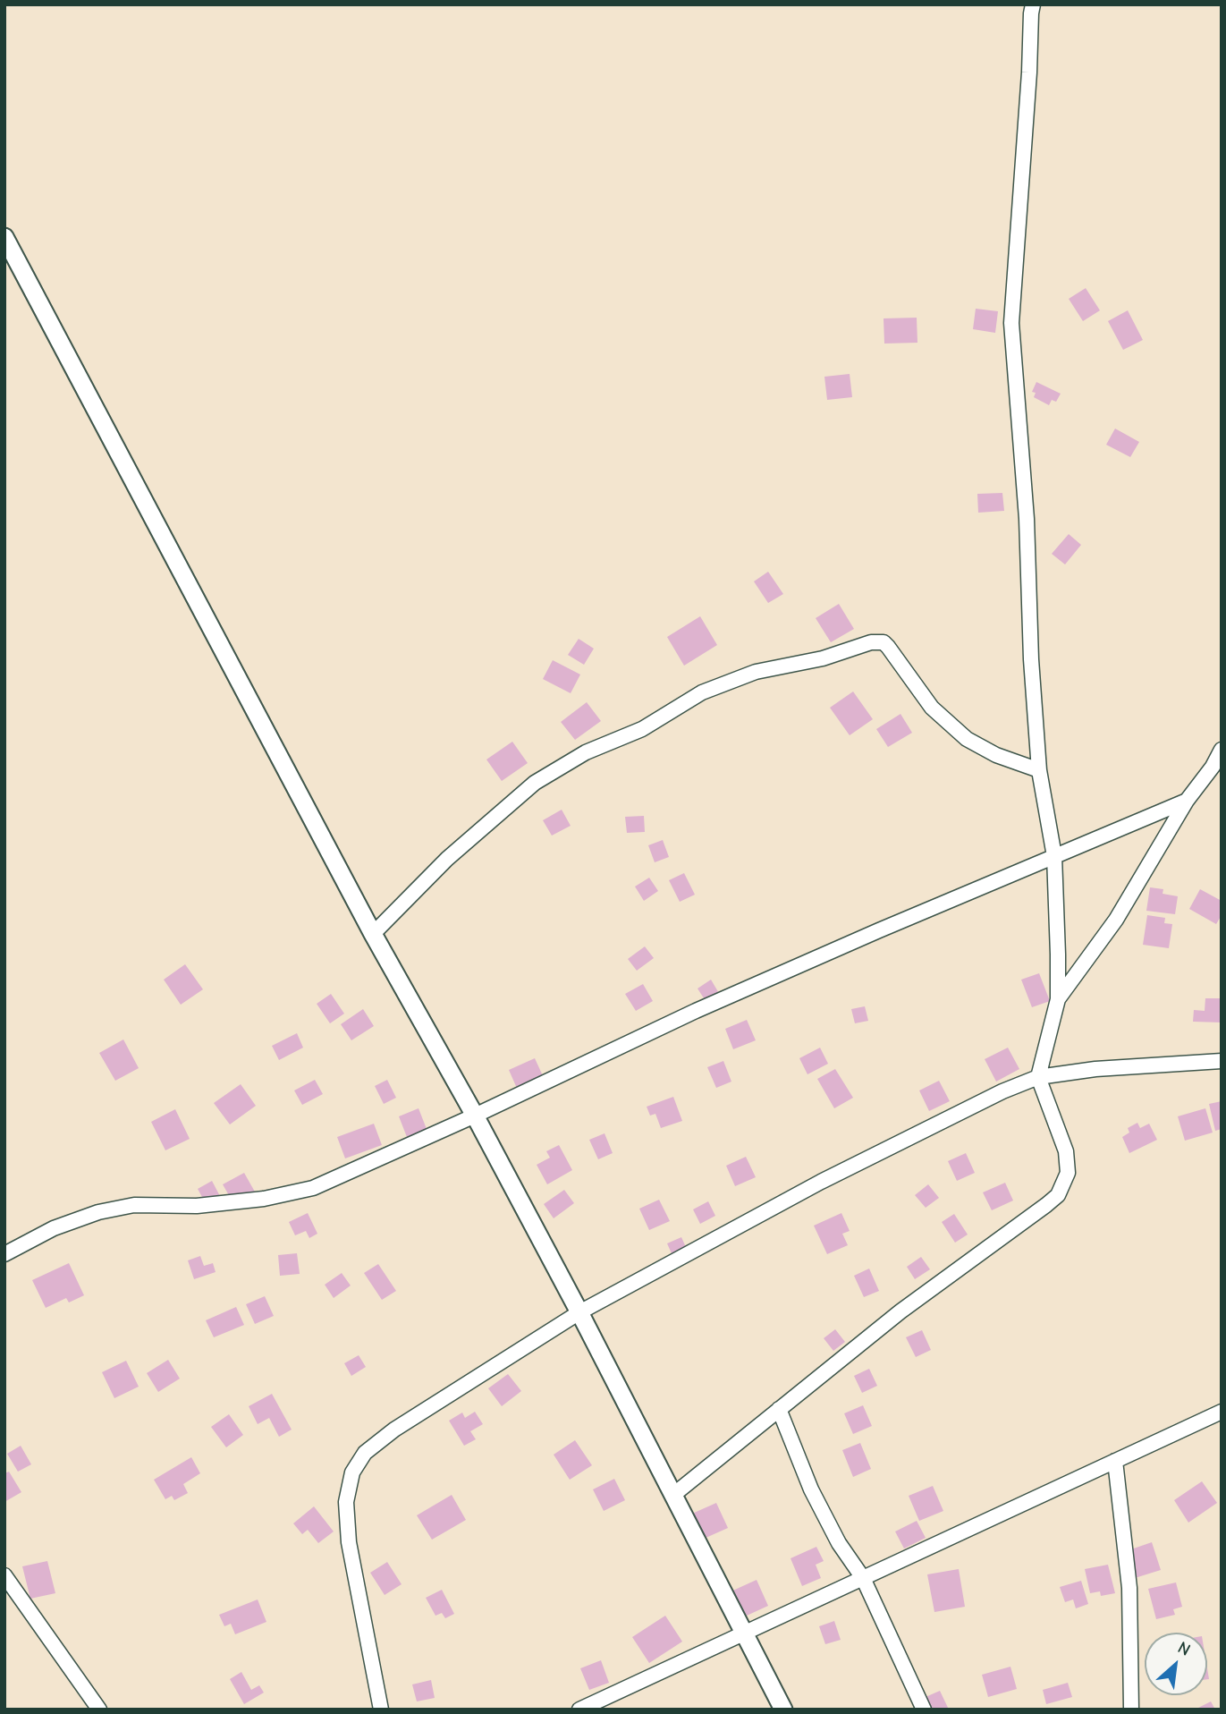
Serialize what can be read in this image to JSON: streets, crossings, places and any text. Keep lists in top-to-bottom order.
{
  "north": "top right"
}
